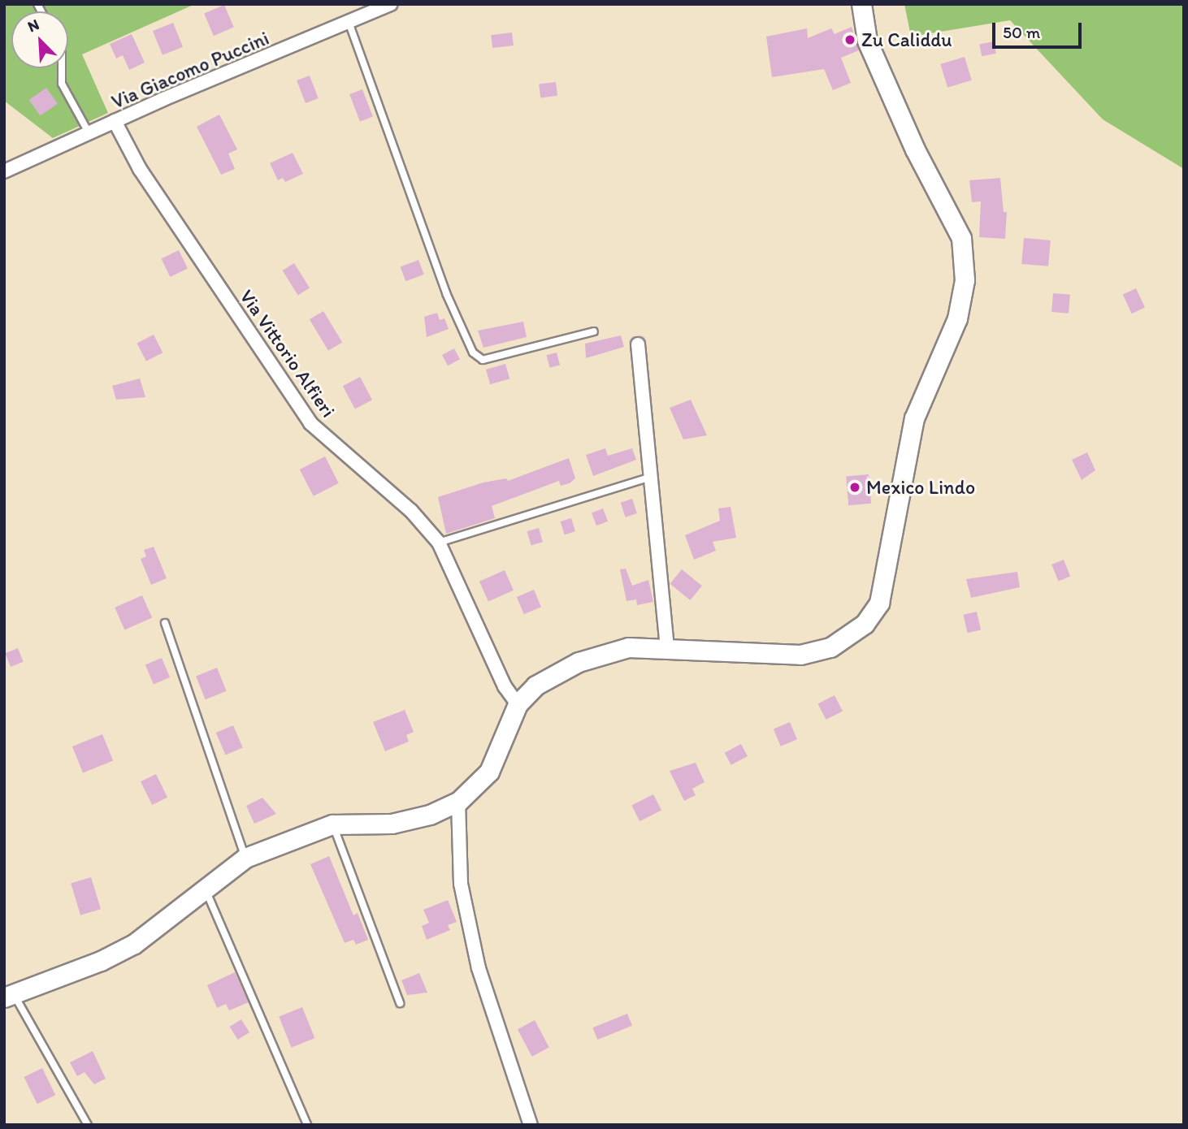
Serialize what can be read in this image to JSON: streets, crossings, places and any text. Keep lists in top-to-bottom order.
{
  "streets": {
    "street": ["Via Giacomo Puccini", "Via Vittorio Alfieri"]
  },
  "crossings": [
    ["Via Giacomo Puccini", "Via Vittorio Alfieri"]
  ],
  "places": ["Zu Caliddu", "Mexico Lindo"],
  "scale_bar": "50 m",
  "north": "top left"
}
